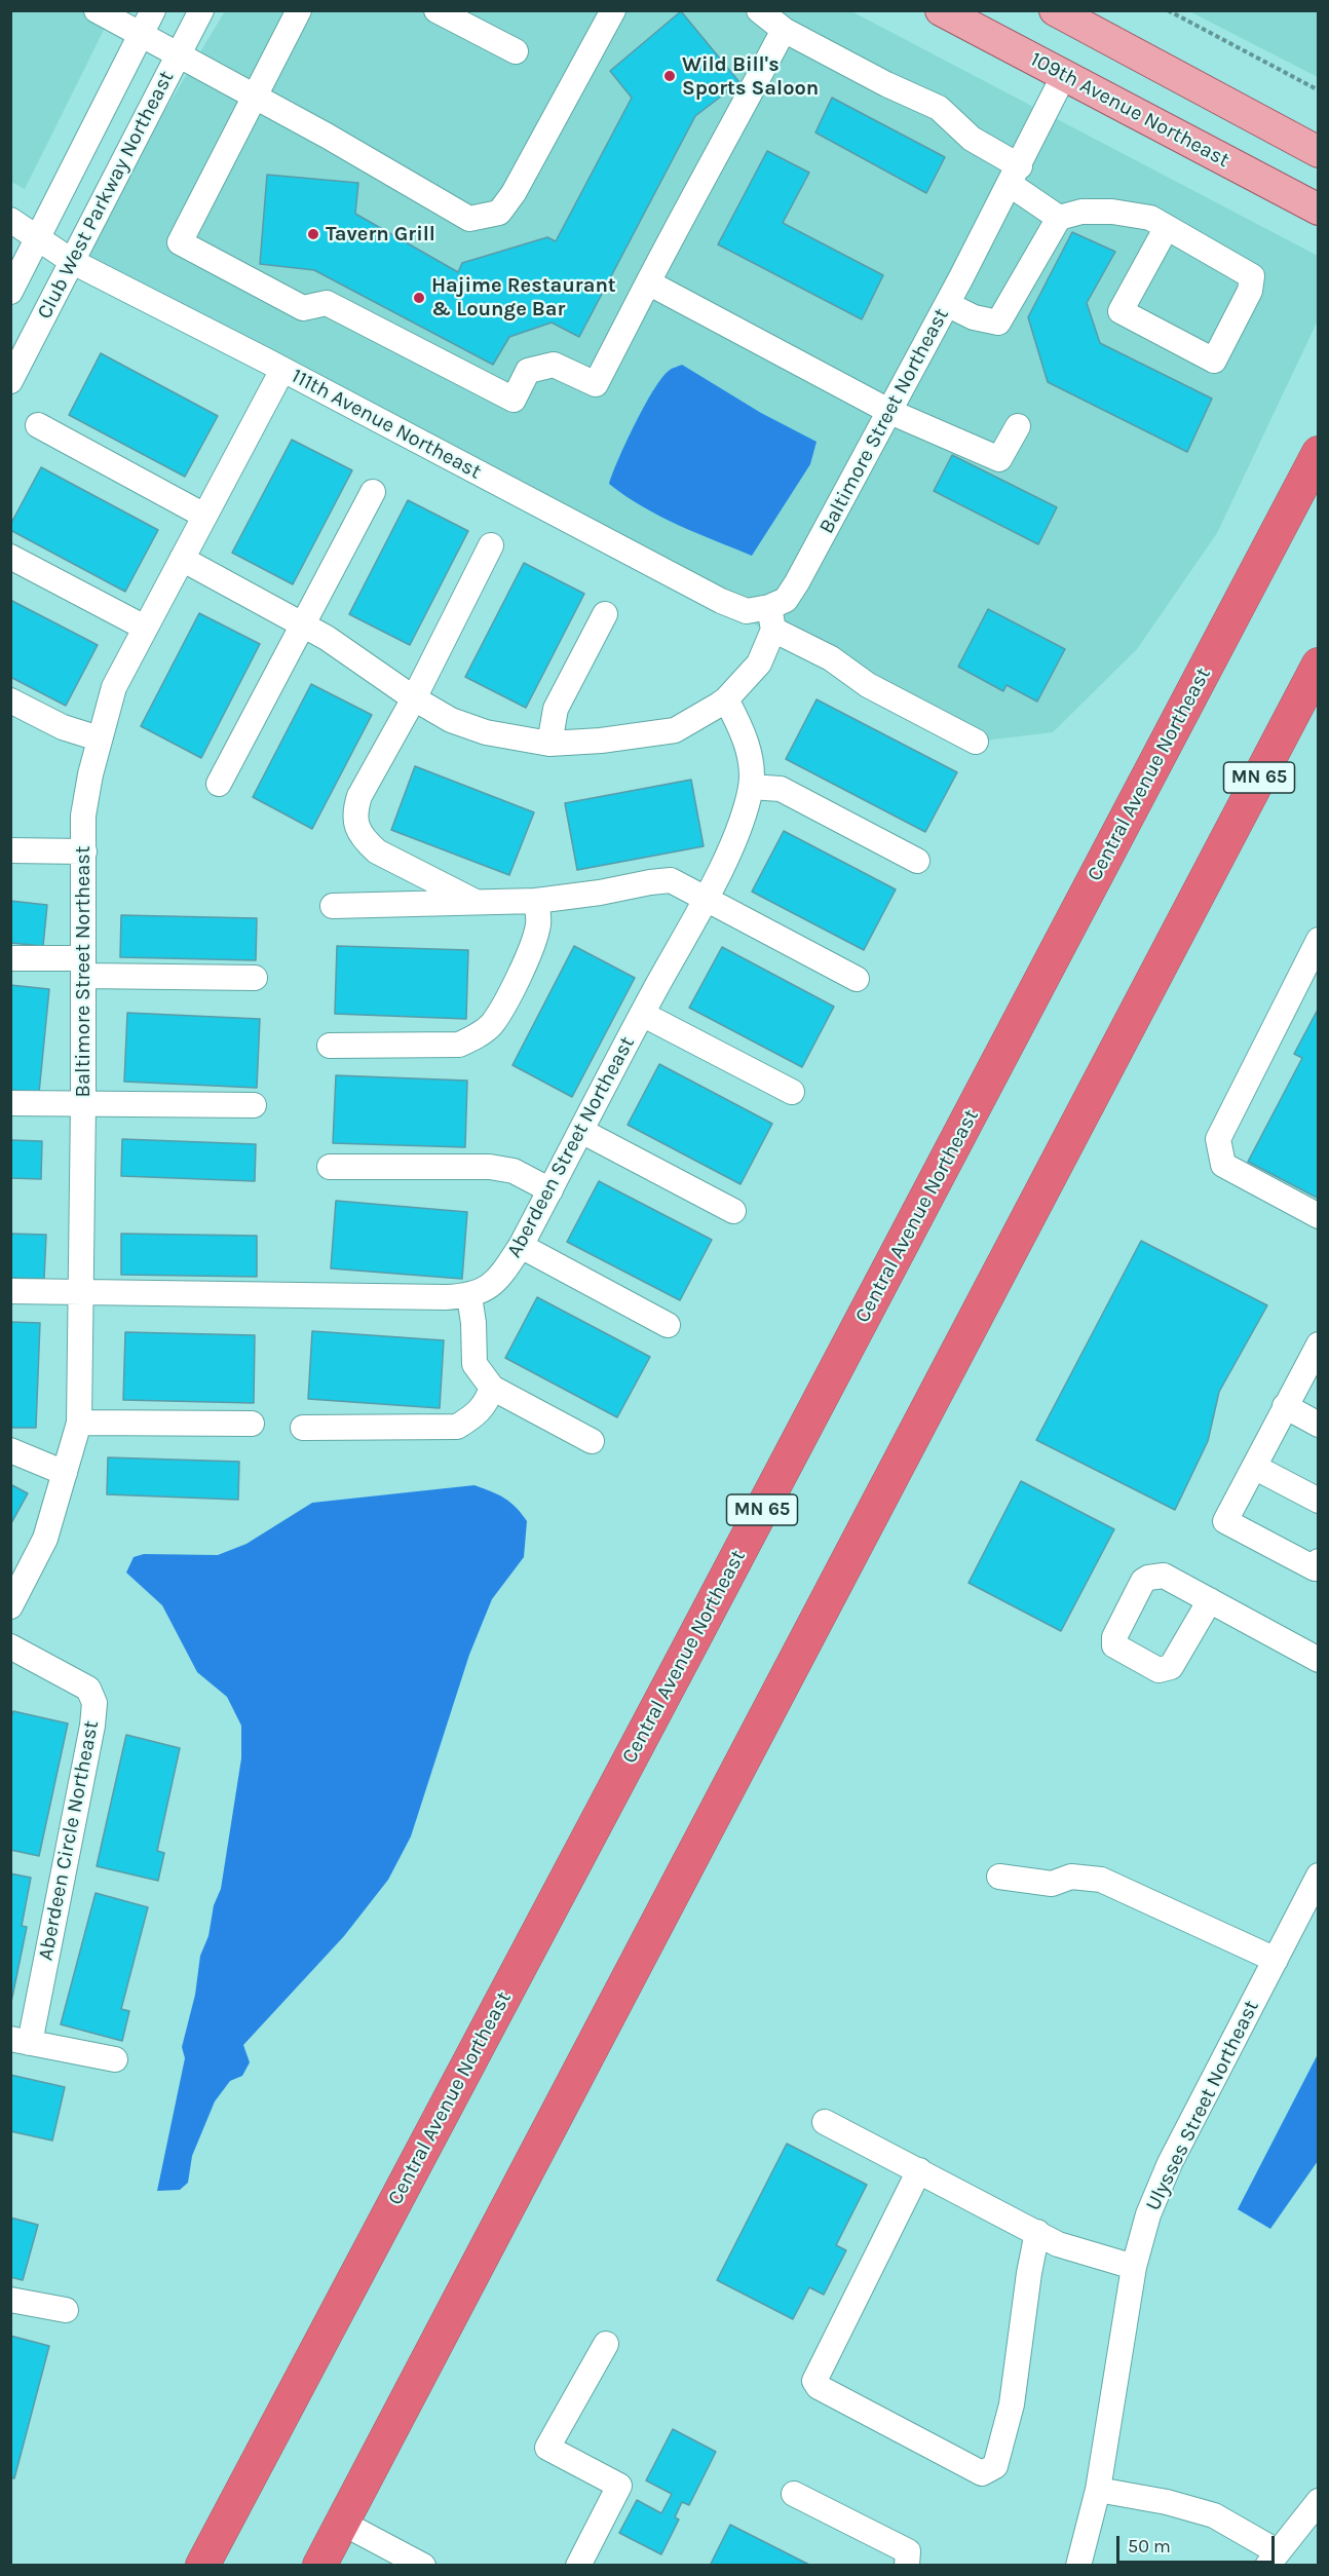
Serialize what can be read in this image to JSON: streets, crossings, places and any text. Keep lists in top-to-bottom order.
{
  "streets": {
    "highway": ["Central Avenue Northeast", "MN 65"],
    "main road": ["109th Avenue Northeast"],
    "street": [
      "Club West Parkway Northeast",
      "Baltimore Street Northeast",
      "111th Avenue Northeast",
      "Aberdeen Street Northeast",
      "Aberdeen Circle Northeast",
      "Ulysses Street Northeast"
    ]
  },
  "crossings": [
    ["109th Avenue Northeast", "Baltimore Street Northeast"],
    ["Club West Parkway Northeast", "111th Avenue Northeast"],
    ["Baltimore Street Northeast", "111th Avenue Northeast"],
    ["Baltimore Street Northeast", "Aberdeen Street Northeast"]
  ],
  "places": ["Wild Bill's Sports Saloon", "Tavern Grill", "Hajime Restaurant & Lounge Bar"],
  "scale_bar": "50 m"
}
